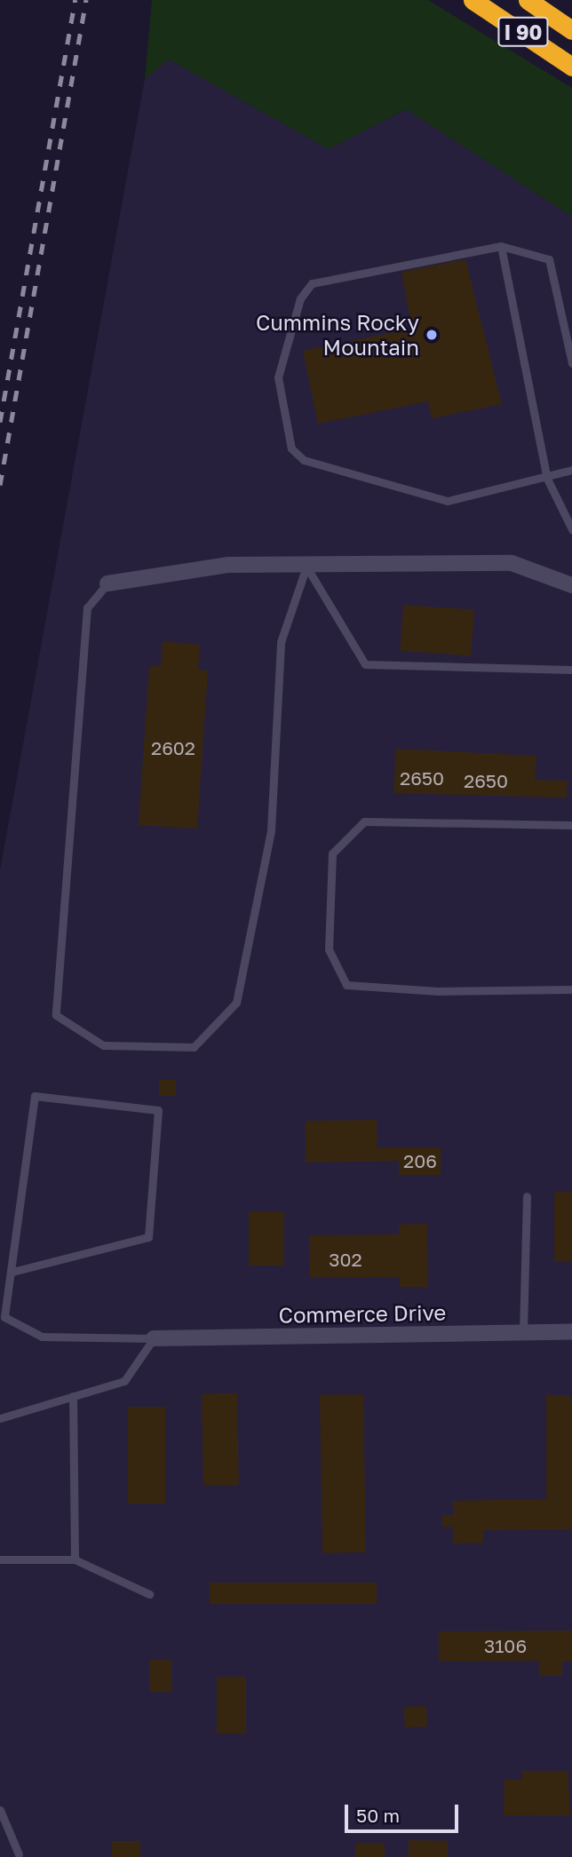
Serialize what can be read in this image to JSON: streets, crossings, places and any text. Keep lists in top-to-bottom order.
{
  "streets": {
    "highway": ["I 90"],
    "street": ["Commerce Drive"]
  },
  "places": ["Cummins Rocky Mountain"],
  "house_numbers": [
    "2602",
    "2650",
    "2650",
    "206",
    "302",
    "3106"
  ],
  "scale_bar": "50 m"
}
